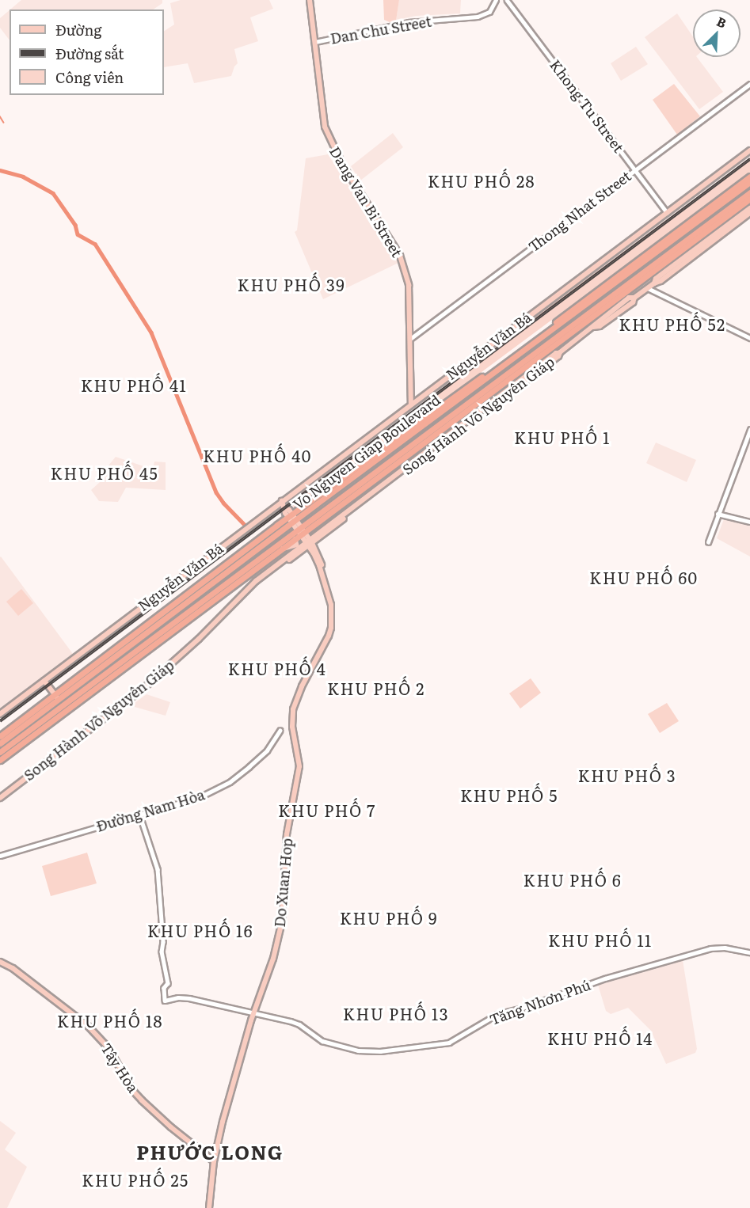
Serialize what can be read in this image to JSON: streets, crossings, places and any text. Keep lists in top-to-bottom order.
{
  "streets": {
    "highway": ["Vo Nguyen Giap Boulevard"],
    "main road": [
      "Dang Van Bi Street",
      "Nguyễn Văn Bá",
      "Song Hành Võ Nguyên Giáp",
      "Do Xuan Hop",
      "Tây Hòa"
    ],
    "street": [
      "Dan Chu Street",
      "Khong Tu Street",
      "Thong Nhat Street",
      "Đường Nam Hòa",
      "Tăng Nhơn Phú"
    ]
  },
  "crossings": [
    ["Dan Chu Street", "Dang Van Bi Street"],
    ["Khong Tu Street", "Thong Nhat Street"],
    ["Khong Tu Street", "Nguyễn Văn Bá"],
    ["Dang Van Bi Street", "Thong Nhat Street"],
    ["Dang Van Bi Street", "Nguyễn Văn Bá"],
    ["Nguyễn Văn Bá", "Do Xuan Hop"],
    ["Song Hành Võ Nguyên Giáp", "Do Xuan Hop"],
    ["Vo Nguyen Giap Boulevard", "Do Xuan Hop"],
    ["Đường Nam Hòa", "Tăng Nhơn Phú"],
    ["Do Xuan Hop", "Tăng Nhơn Phú"],
    ["Do Xuan Hop", "Tây Hòa"]
  ],
  "districts": [
    "KHU PHỐ 28",
    "KHU PHỐ 39",
    "KHU PHỐ 52",
    "KHU PHỐ 41",
    "KHU PHỐ 1",
    "KHU PHỐ 40",
    "KHU PHỐ 45",
    "KHU PHỐ 60",
    "KHU PHỐ 4",
    "KHU PHỐ 2",
    "KHU PHỐ 3",
    "KHU PHỐ 5",
    "KHU PHỐ 7",
    "KHU PHỐ 6",
    "KHU PHỐ 9",
    "KHU PHỐ 16",
    "KHU PHỐ 11",
    "KHU PHỐ 13",
    "KHU PHỐ 18",
    "KHU PHỐ 14",
    "PHƯỚC LONG",
    "KHU PHỐ 25"
  ],
  "legend": ["Đường", "Đường sắt", "Công viên"],
  "north": "top right"
}
